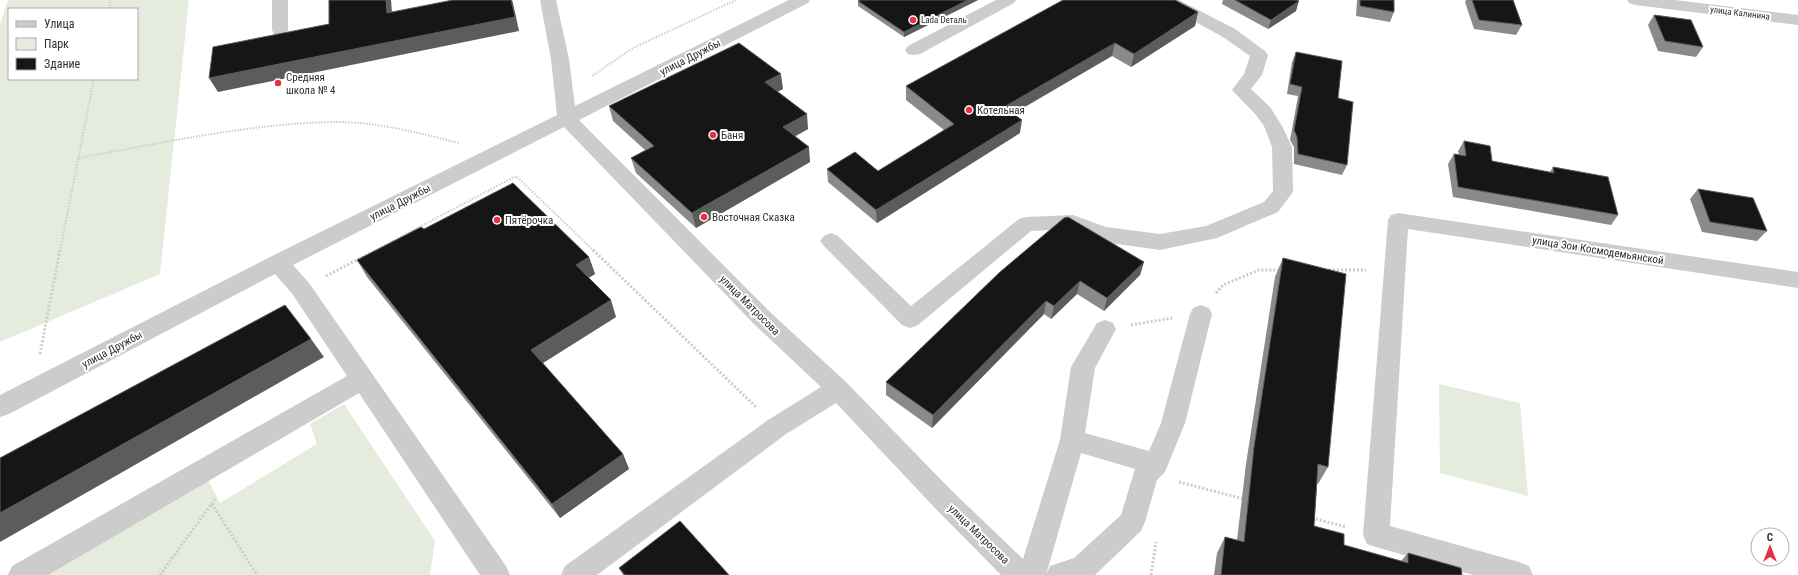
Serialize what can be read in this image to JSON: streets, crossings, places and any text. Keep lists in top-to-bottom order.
{
  "streets": {
    "street": [
      "улица Калинина",
      "улица Дружбы",
      "улица Зои Космодемьянской",
      "улица Матросова"
    ]
  },
  "crossings": [
    ["улица Дружбы", "улица Матросова"]
  ],
  "places": [
    "Lada Dеталь",
    "Средняя школа № 4",
    "Котельная",
    "Баня",
    "Восточная Сказка",
    "Пятёрочка"
  ],
  "legend": ["Улица", "Парк", "Здание"],
  "north": "top"
}
